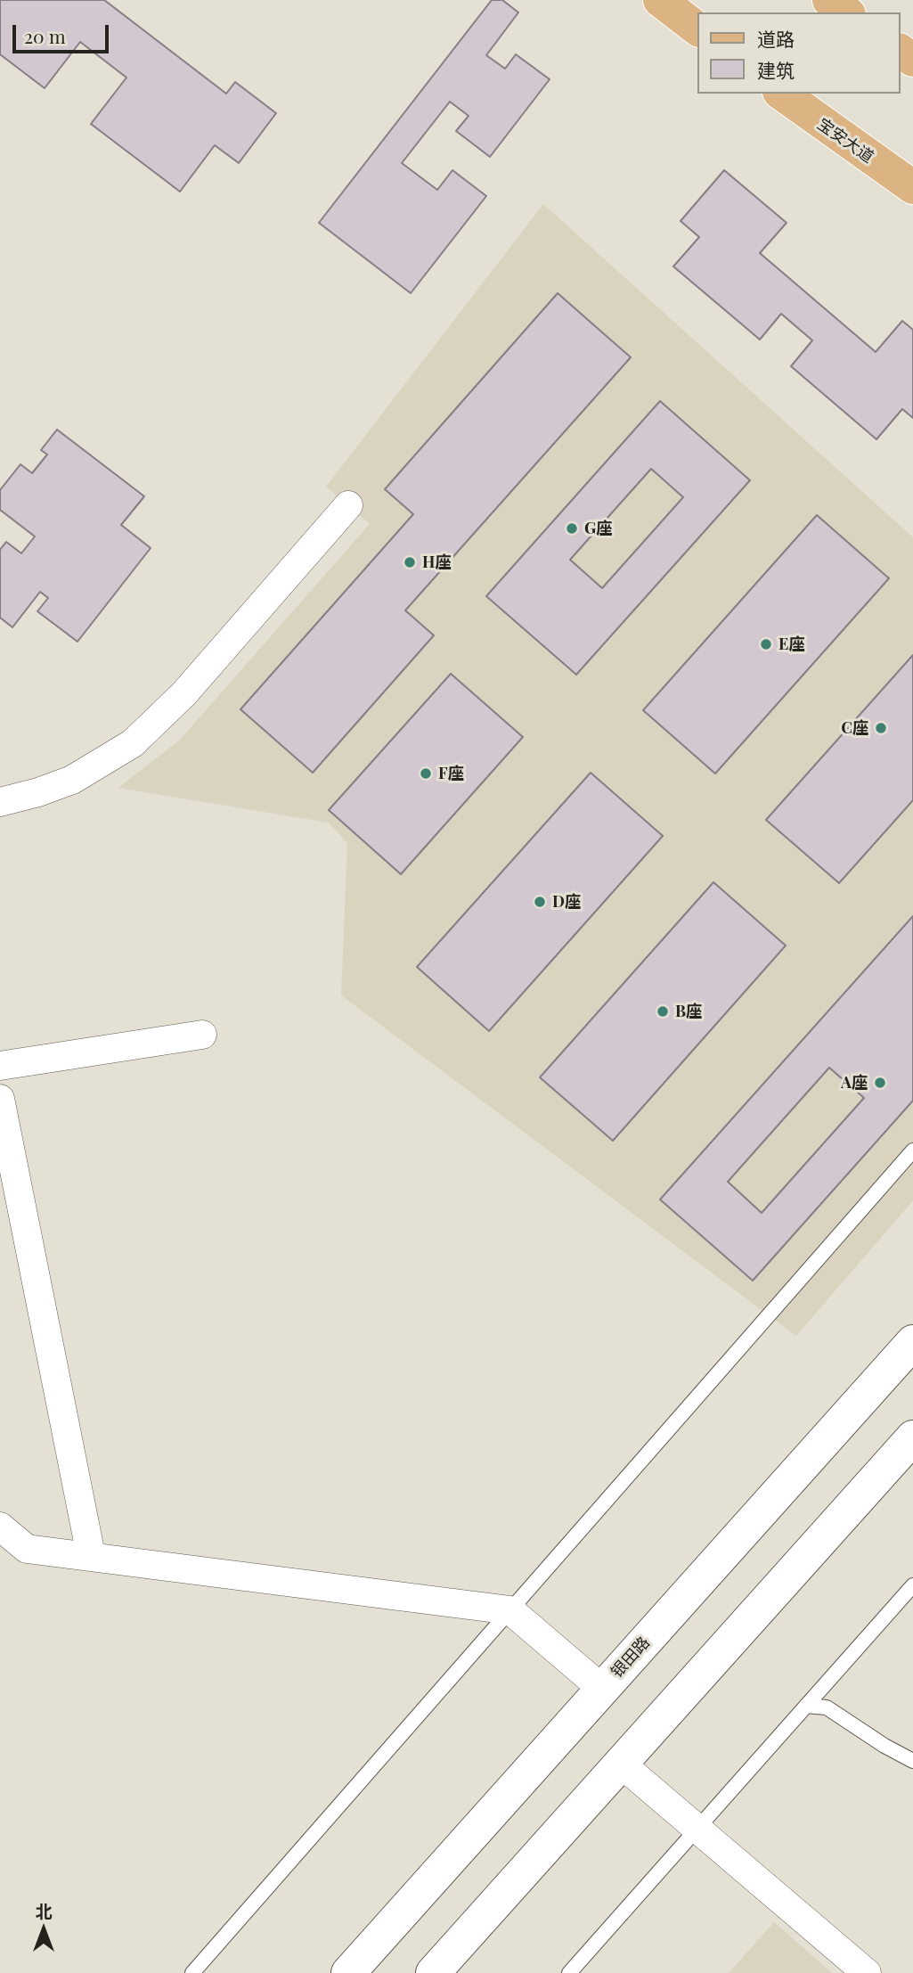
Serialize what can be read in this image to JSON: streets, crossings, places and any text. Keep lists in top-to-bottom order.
{
  "streets": {
    "main road": ["宝安大道"],
    "street": ["银田路"]
  },
  "places": [
    "G座",
    "H座",
    "E座",
    "C座",
    "F座",
    "D座",
    "B座",
    "A座"
  ],
  "legend": ["道路", "建筑"],
  "scale_bar": "20 m",
  "north": "top"
}
